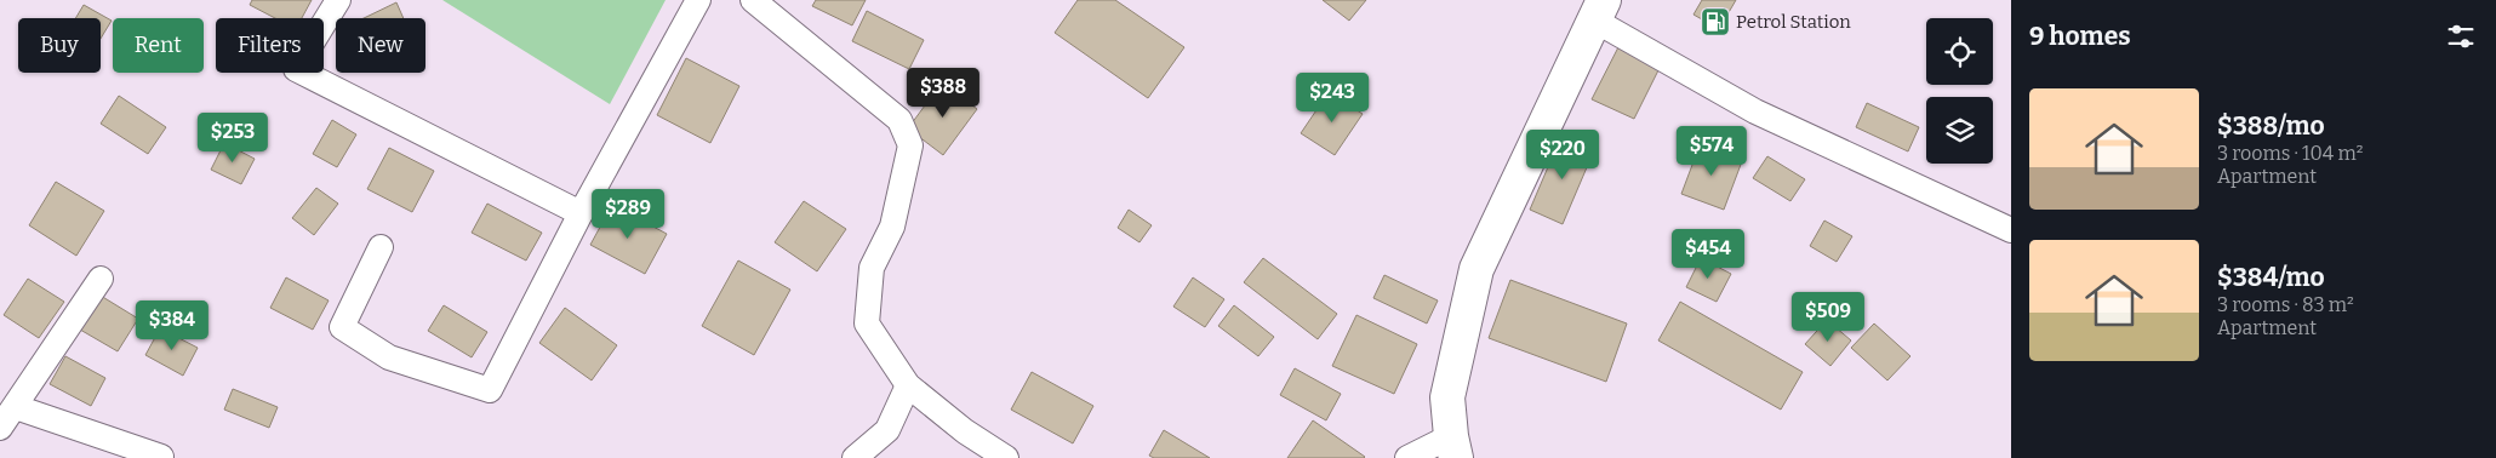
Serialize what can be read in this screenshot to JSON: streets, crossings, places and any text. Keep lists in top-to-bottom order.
{
  "places": {
    "fuel station": ["Petrol Station"]
  },
  "page": {
    "heading": "9 homes",
    "chip": [
      "Buy",
      "Rent",
      "Filters",
      "New"
    ],
    "price": [
      "$388",
      "$243",
      "$253",
      "$574",
      "$220",
      "$289",
      "$454",
      "$509",
      "$384"
    ],
    "list": [
      {
        "name": "$388/mo",
        "note": "3 rooms · 104 m² · Apartment"
      },
      {
        "name": "$384/mo",
        "note": "3 rooms · 83 m² · Apartment"
      }
    ]
  }
}
